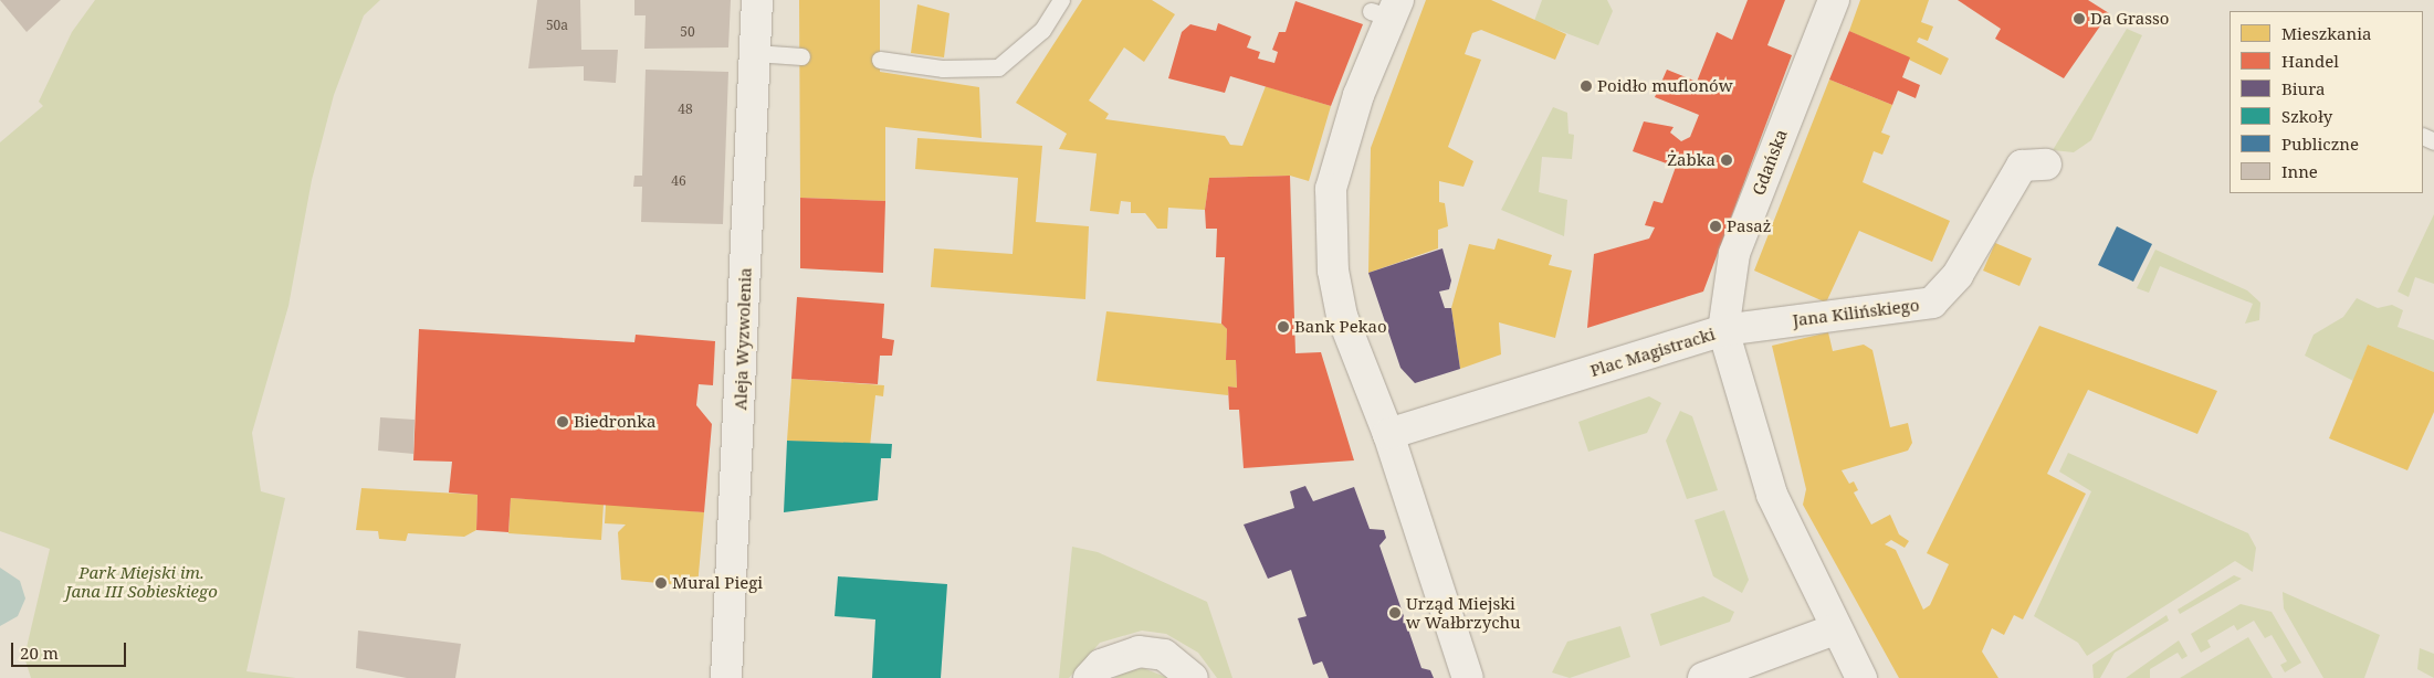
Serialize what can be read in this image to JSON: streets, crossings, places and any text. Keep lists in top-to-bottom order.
{
  "streets": {
    "street": [
      "Gdańska",
      "Jana Kilińskiego",
      "Aleja Wyzwolenia",
      "Plac Magistracki"
    ]
  },
  "crossings": [
    ["Gdańska", "Jana Kilińskiego"],
    ["Gdańska", "Plac Magistracki"],
    ["Jana Kilińskiego", "Plac Magistracki"]
  ],
  "parks": ["Park Miejski im. Jana III Sobieskiego"],
  "places": [
    "Da Grasso",
    "Poidło muflonów",
    "Żabka",
    "Pasaż",
    "Bank Pekao",
    "Biedronka",
    "Mural Piegi",
    "Urząd Miejski w Wałbrzychu"
  ],
  "house_numbers": [
    "50a",
    "50",
    "48",
    "46"
  ],
  "legend": [
    "Mieszkania",
    "Handel",
    "Biura",
    "Szkoły",
    "Publiczne",
    "Inne"
  ],
  "scale_bar": "20 m"
}
